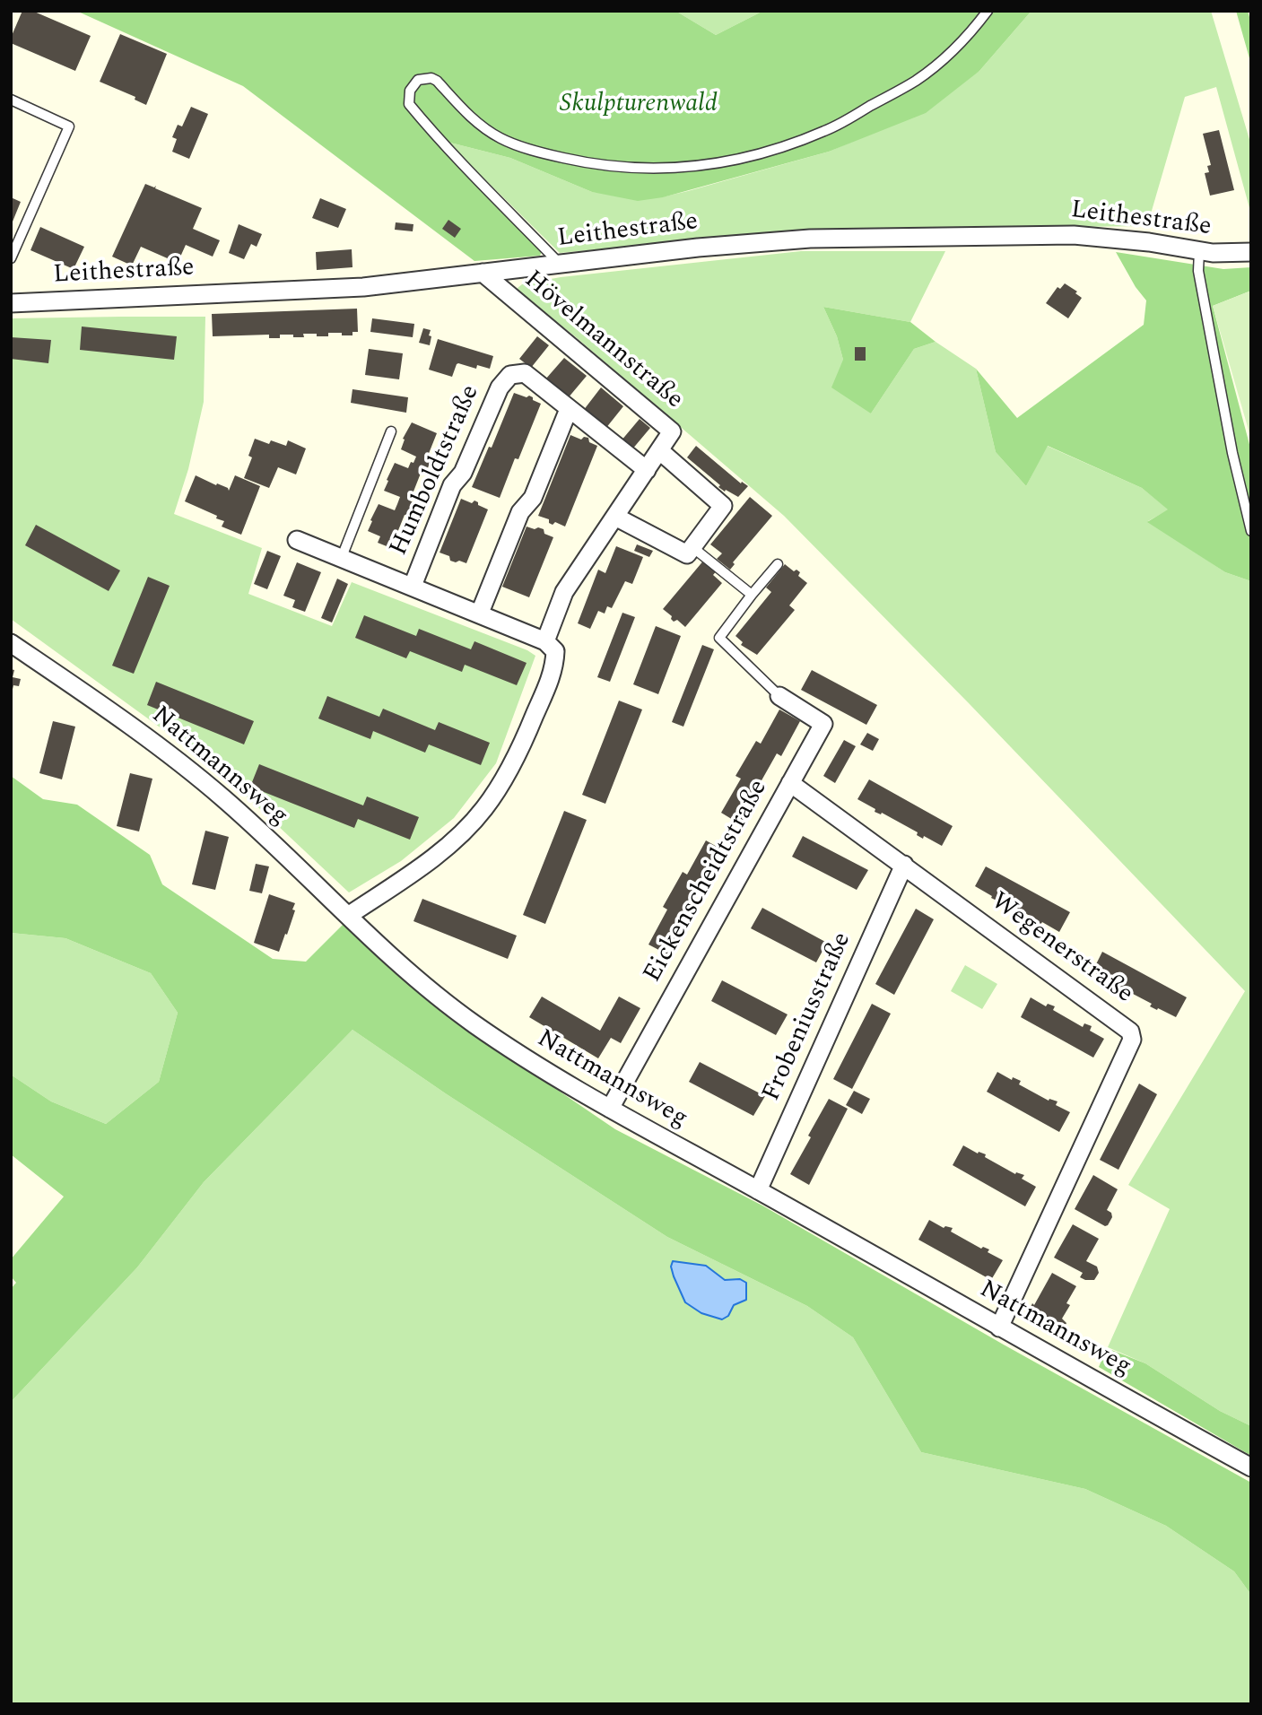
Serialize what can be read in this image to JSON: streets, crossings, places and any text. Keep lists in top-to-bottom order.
{
  "streets": {
    "street": [
      "Leithestraße",
      "Hövelmannstraße",
      "Humboldtstraße",
      "Nattmannsweg",
      "Eickenscheidtstraße",
      "Wegenerstraße",
      "Frobeniusstraße"
    ]
  },
  "crossings": [
    ["Leithestraße", "Hövelmannstraße"],
    ["Hövelmannstraße", "Humboldtstraße"],
    ["Nattmannsweg", "Eickenscheidtstraße"],
    ["Nattmannsweg", "Wegenerstraße"],
    ["Nattmannsweg", "Frobeniusstraße"],
    ["Eickenscheidtstraße", "Wegenerstraße"],
    ["Wegenerstraße", "Frobeniusstraße"]
  ],
  "parks": ["Skulpturenwald"]
}
